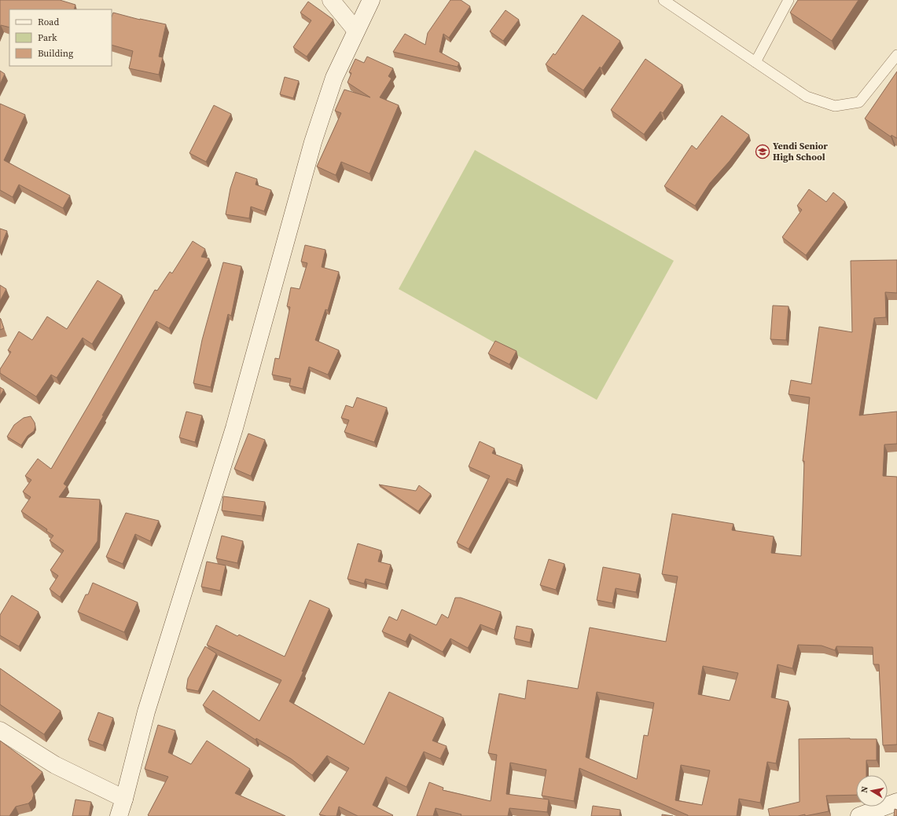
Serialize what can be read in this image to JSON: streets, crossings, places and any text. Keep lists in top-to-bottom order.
{
  "places": {
    "school or university": ["Yendi Senior High School"]
  },
  "legend": ["Road", "Park", "Building"],
  "north": "left"
}
